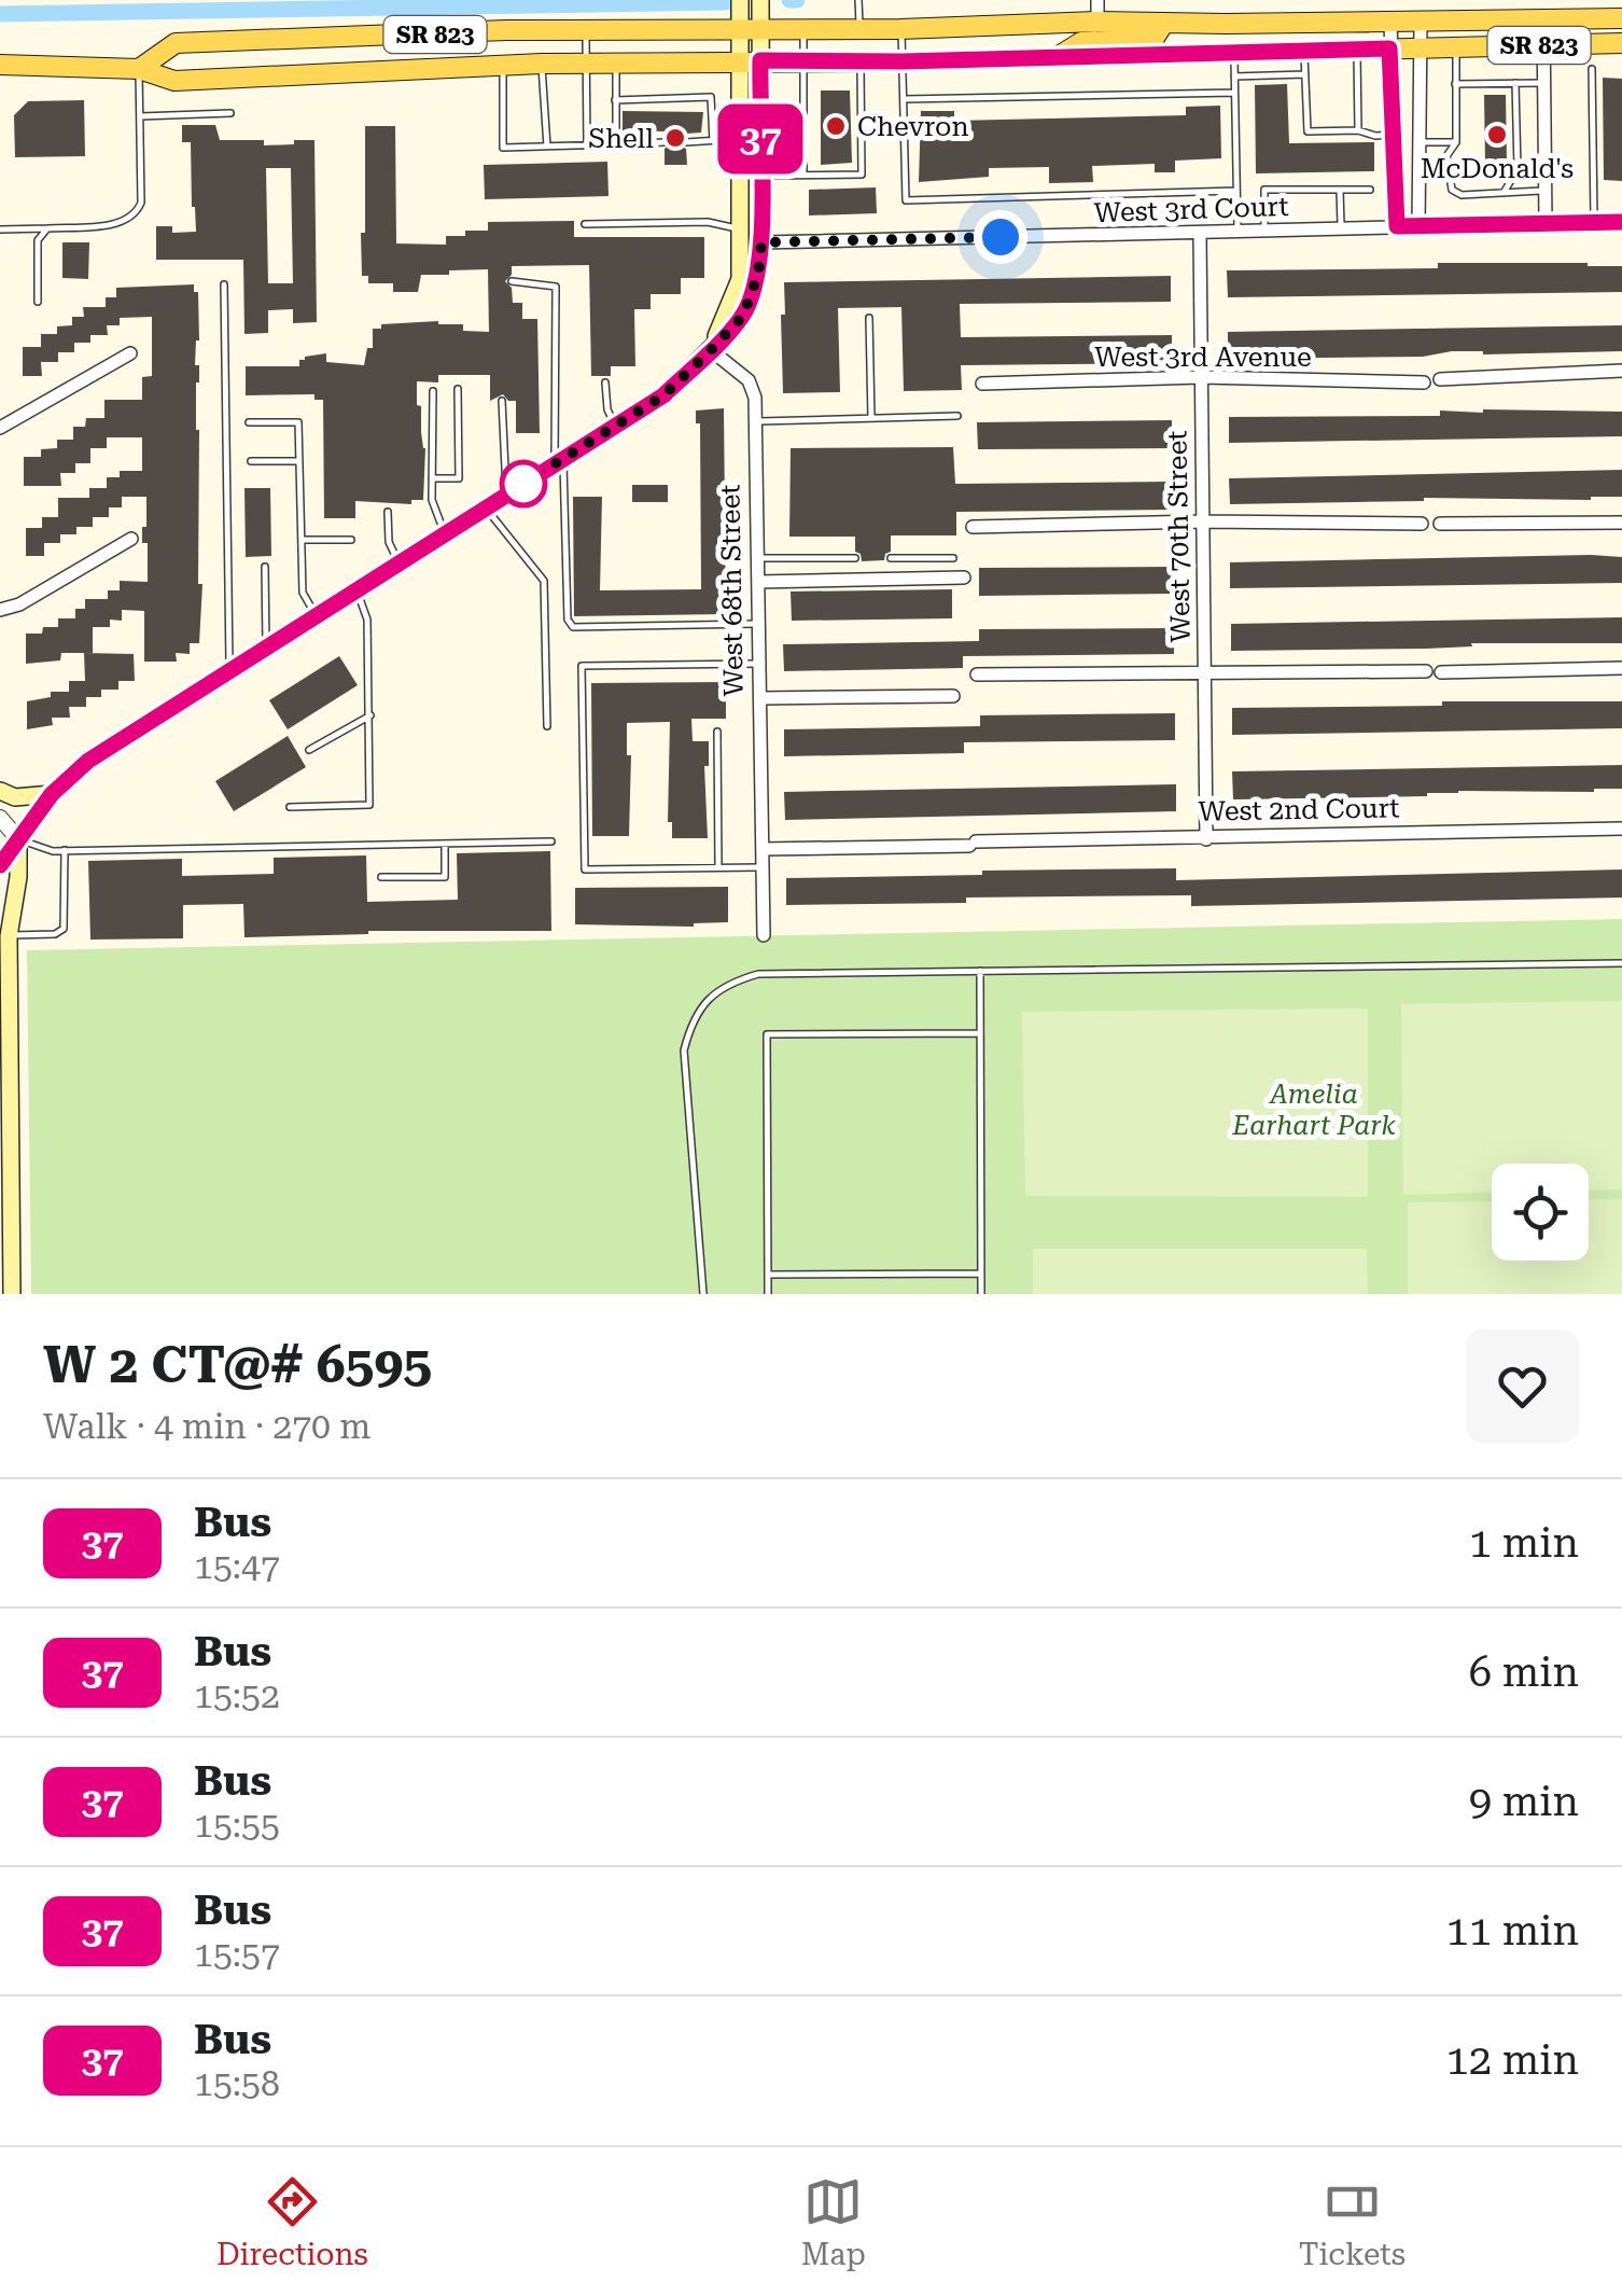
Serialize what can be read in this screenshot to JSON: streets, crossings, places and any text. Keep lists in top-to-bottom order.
{
  "streets": {
    "main road": ["SR 823"],
    "street": [
      "West 3rd Court",
      "West 3rd Avenue",
      "West 70th Street",
      "West 68th Street",
      "West 2nd Court"
    ]
  },
  "crossings": [
    ["West 3rd Court", "West 70th Street"],
    ["West 3rd Avenue", "West 70th Street"],
    ["West 70th Street", "West 2nd Court"],
    ["West 68th Street", "West 2nd Court"]
  ],
  "parks": ["Amelia Earhart Park"],
  "places": ["Chevron", "McDonald's", "Shell"],
  "lines": ["bus line 37"],
  "page": {
    "on_map": "37",
    "heading": ["W 2 CT@# 6595", "Walk · 4 min · 270 m"],
    "list": [
      {
        "mark": "37",
        "name": "Bus",
        "note": "15:47",
        "value": "1 min"
      },
      {
        "mark": "37",
        "name": "Bus",
        "note": "15:52",
        "value": "6 min"
      },
      {
        "mark": "37",
        "name": "Bus",
        "note": "15:55",
        "value": "9 min"
      },
      {
        "mark": "37",
        "name": "Bus",
        "note": "15:57",
        "value": "11 min"
      },
      {
        "mark": "37",
        "name": "Bus",
        "note": "15:58",
        "value": "12 min"
      }
    ],
    "tabs": ["Directions", "Map", "Tickets"]
  }
}
